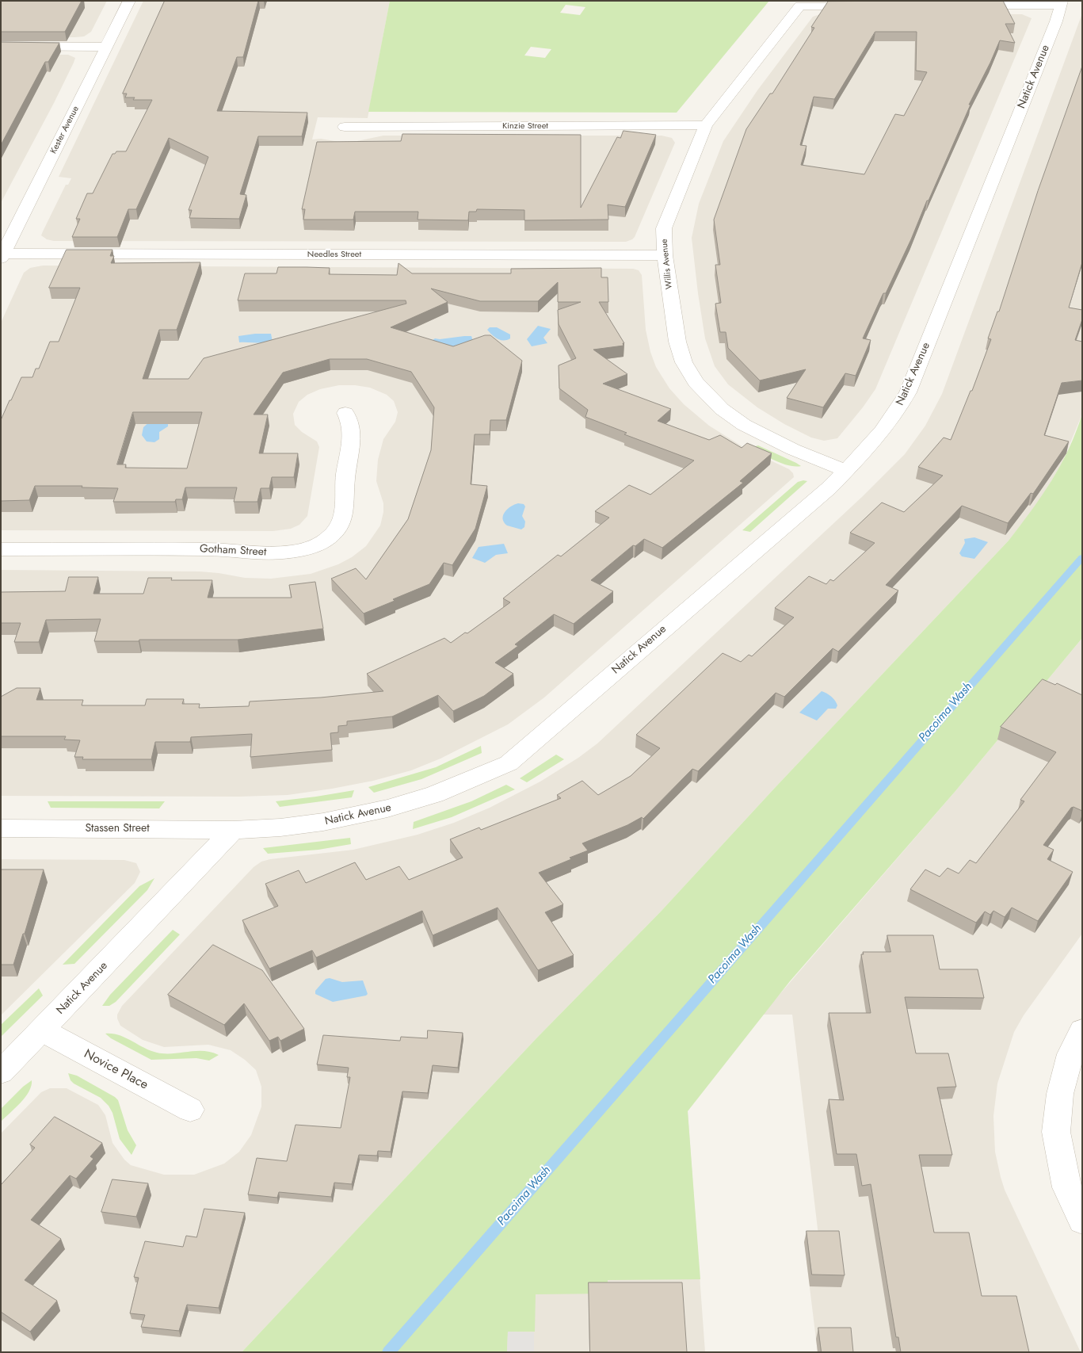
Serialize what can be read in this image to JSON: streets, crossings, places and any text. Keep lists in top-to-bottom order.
{
  "streets": {
    "street": [
      "Natick Avenue",
      "Kinzie Street",
      "Kester Avenue",
      "Needles Street",
      "Willis Avenue",
      "Gotham Street",
      "Stassen Street",
      "Novice Place"
    ]
  },
  "crossings": [
    ["Natick Avenue", "Willis Avenue"],
    ["Natick Avenue", "Stassen Street"],
    ["Natick Avenue", "Novice Place"],
    ["Kinzie Street", "Willis Avenue"],
    ["Kester Avenue", "Needles Street"],
    ["Needles Street", "Willis Avenue"]
  ],
  "water": ["Pacoima Wash"]
}
